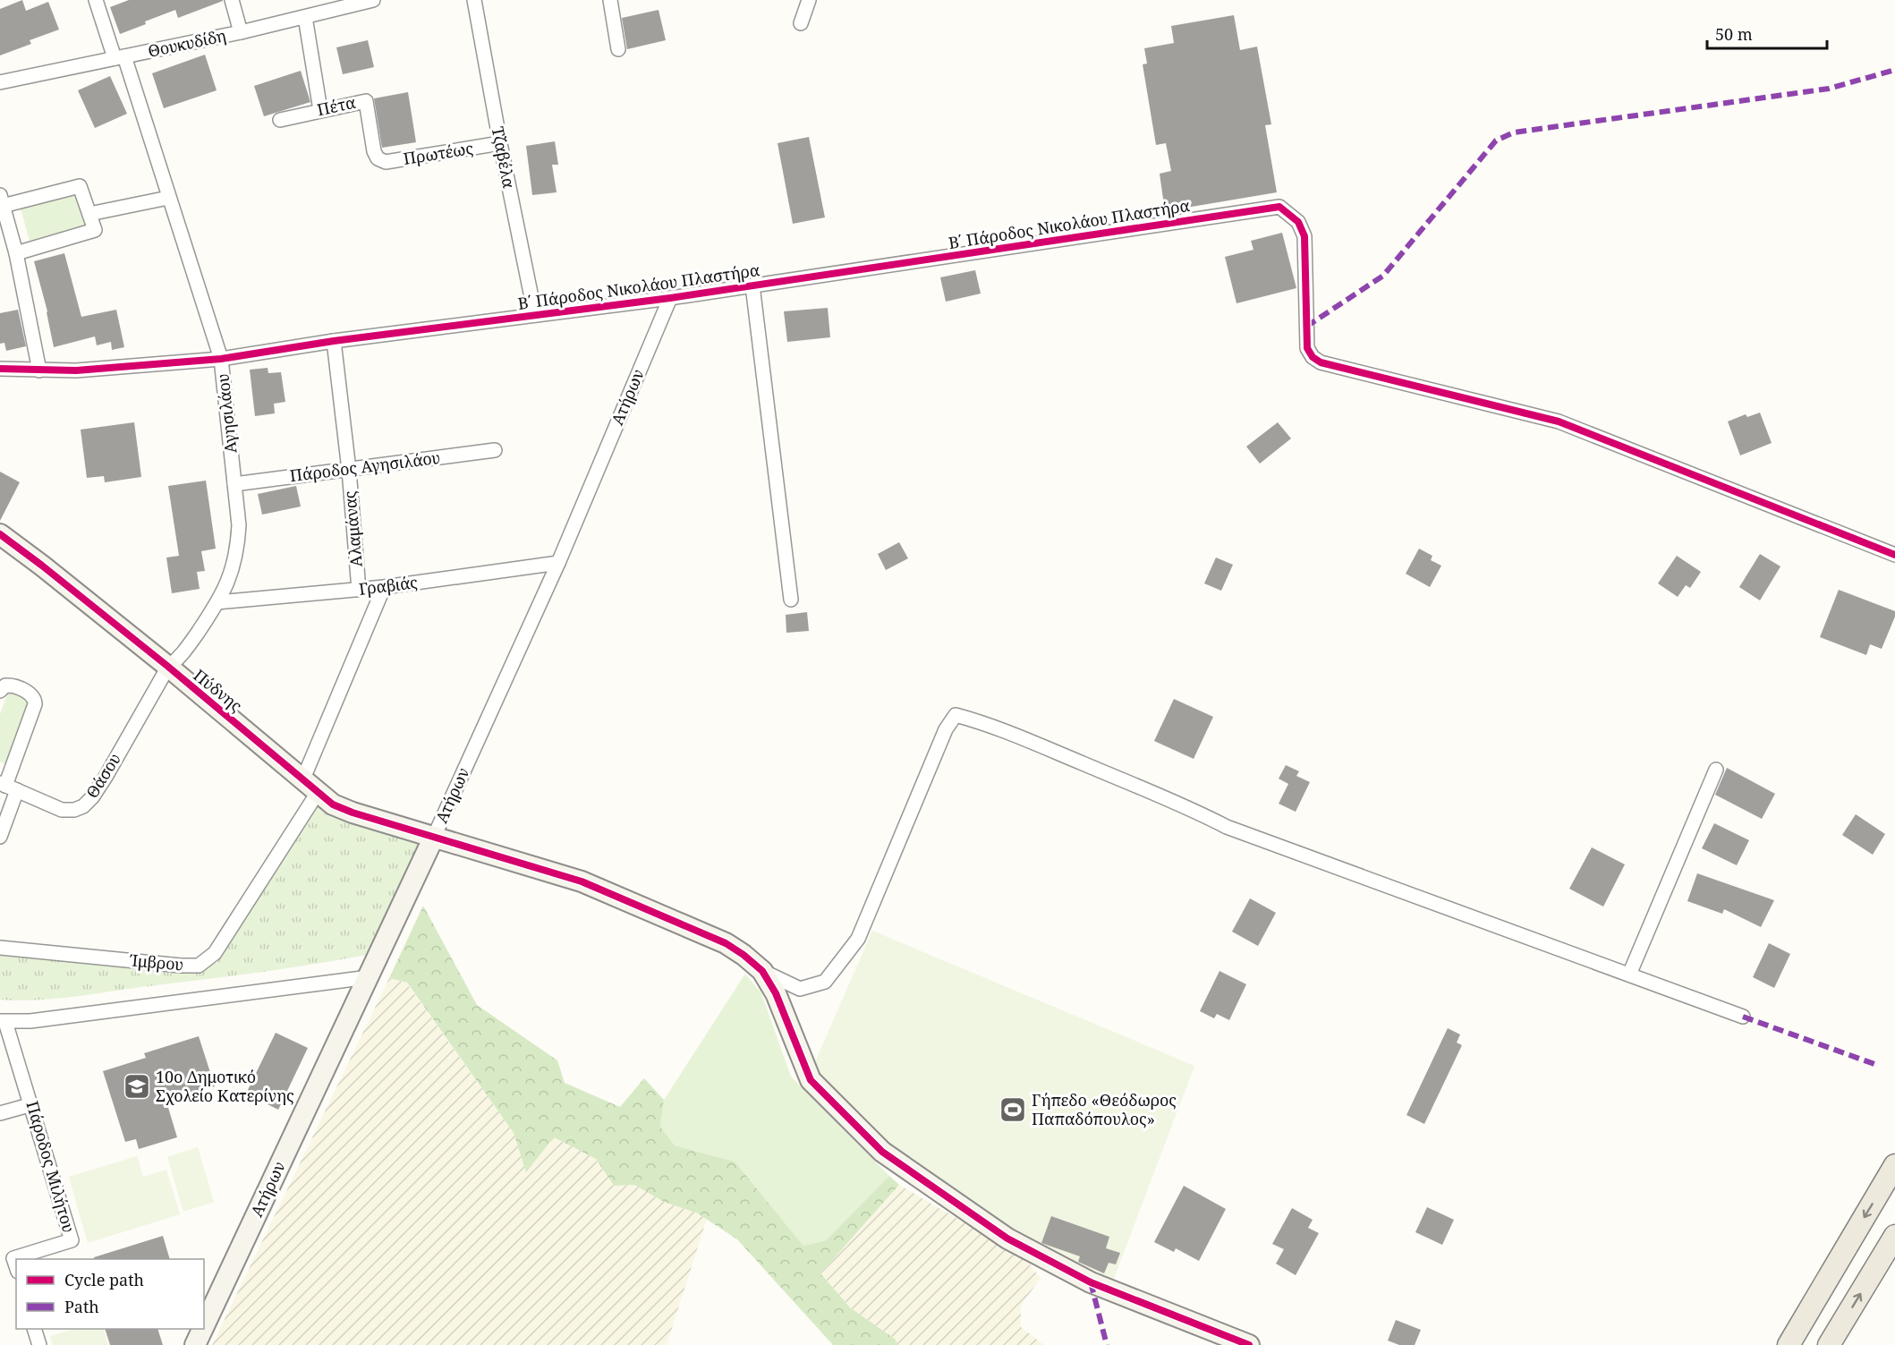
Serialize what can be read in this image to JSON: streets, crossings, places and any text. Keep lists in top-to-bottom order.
{
  "streets": {
    "street": [
      "Θουκυδίδη",
      "Πέτα",
      "Πρωτέως",
      "Τζαβέλα",
      "Β΄ Πάροδος Νικολάου Πλαστήρα",
      "Ατήρων",
      "Αγησιλάου",
      "Πάροδος Αγησιλάου",
      "Αλαμάνας",
      "Γραβιάς",
      "Πύδνης",
      "Θάσου",
      "Ίμβρου",
      "Πάροδος Μιλήτου"
    ]
  },
  "crossings": [
    ["Θουκυδίδη", "Αγησιλάου"],
    ["Πέτα", "Πρωτέως"],
    ["Πρωτέως", "Τζαβέλα"],
    ["Τζαβέλα", "Β΄ Πάροδος Νικολάου Πλαστήρα"],
    ["Β΄ Πάροδος Νικολάου Πλαστήρα", "Ατήρων"],
    ["Β΄ Πάροδος Νικολάου Πλαστήρα", "Αγησιλάου"],
    ["Β΄ Πάροδος Νικολάου Πλαστήρα", "Αλαμάνας"],
    ["Ατήρων", "Γραβιάς"],
    ["Ατήρων", "Πύδνης"],
    ["Αγησιλάου", "Πάροδος Αγησιλάου"],
    ["Αγησιλάου", "Γραβιάς"],
    ["Αγησιλάου", "Πύδνης"],
    ["Αγησιλάου", "Θάσου"],
    ["Πάροδος Αγησιλάου", "Αλαμάνας"],
    ["Αλαμάνας", "Γραβιάς"],
    ["Γραβιάς", "Ίμβρου"],
    ["Πύδνης", "Θάσου"],
    ["Πύδνης", "Ίμβρου"]
  ],
  "places": {
    "school or university": ["10ο Δημοτικό Σχολείο Κατερίνης"],
    "sports": ["Γήπεδο «Θεόδωρος Παπαδόπουλος»"]
  },
  "legend": ["Cycle path", "Path"],
  "scale_bar": "50 m"
}
